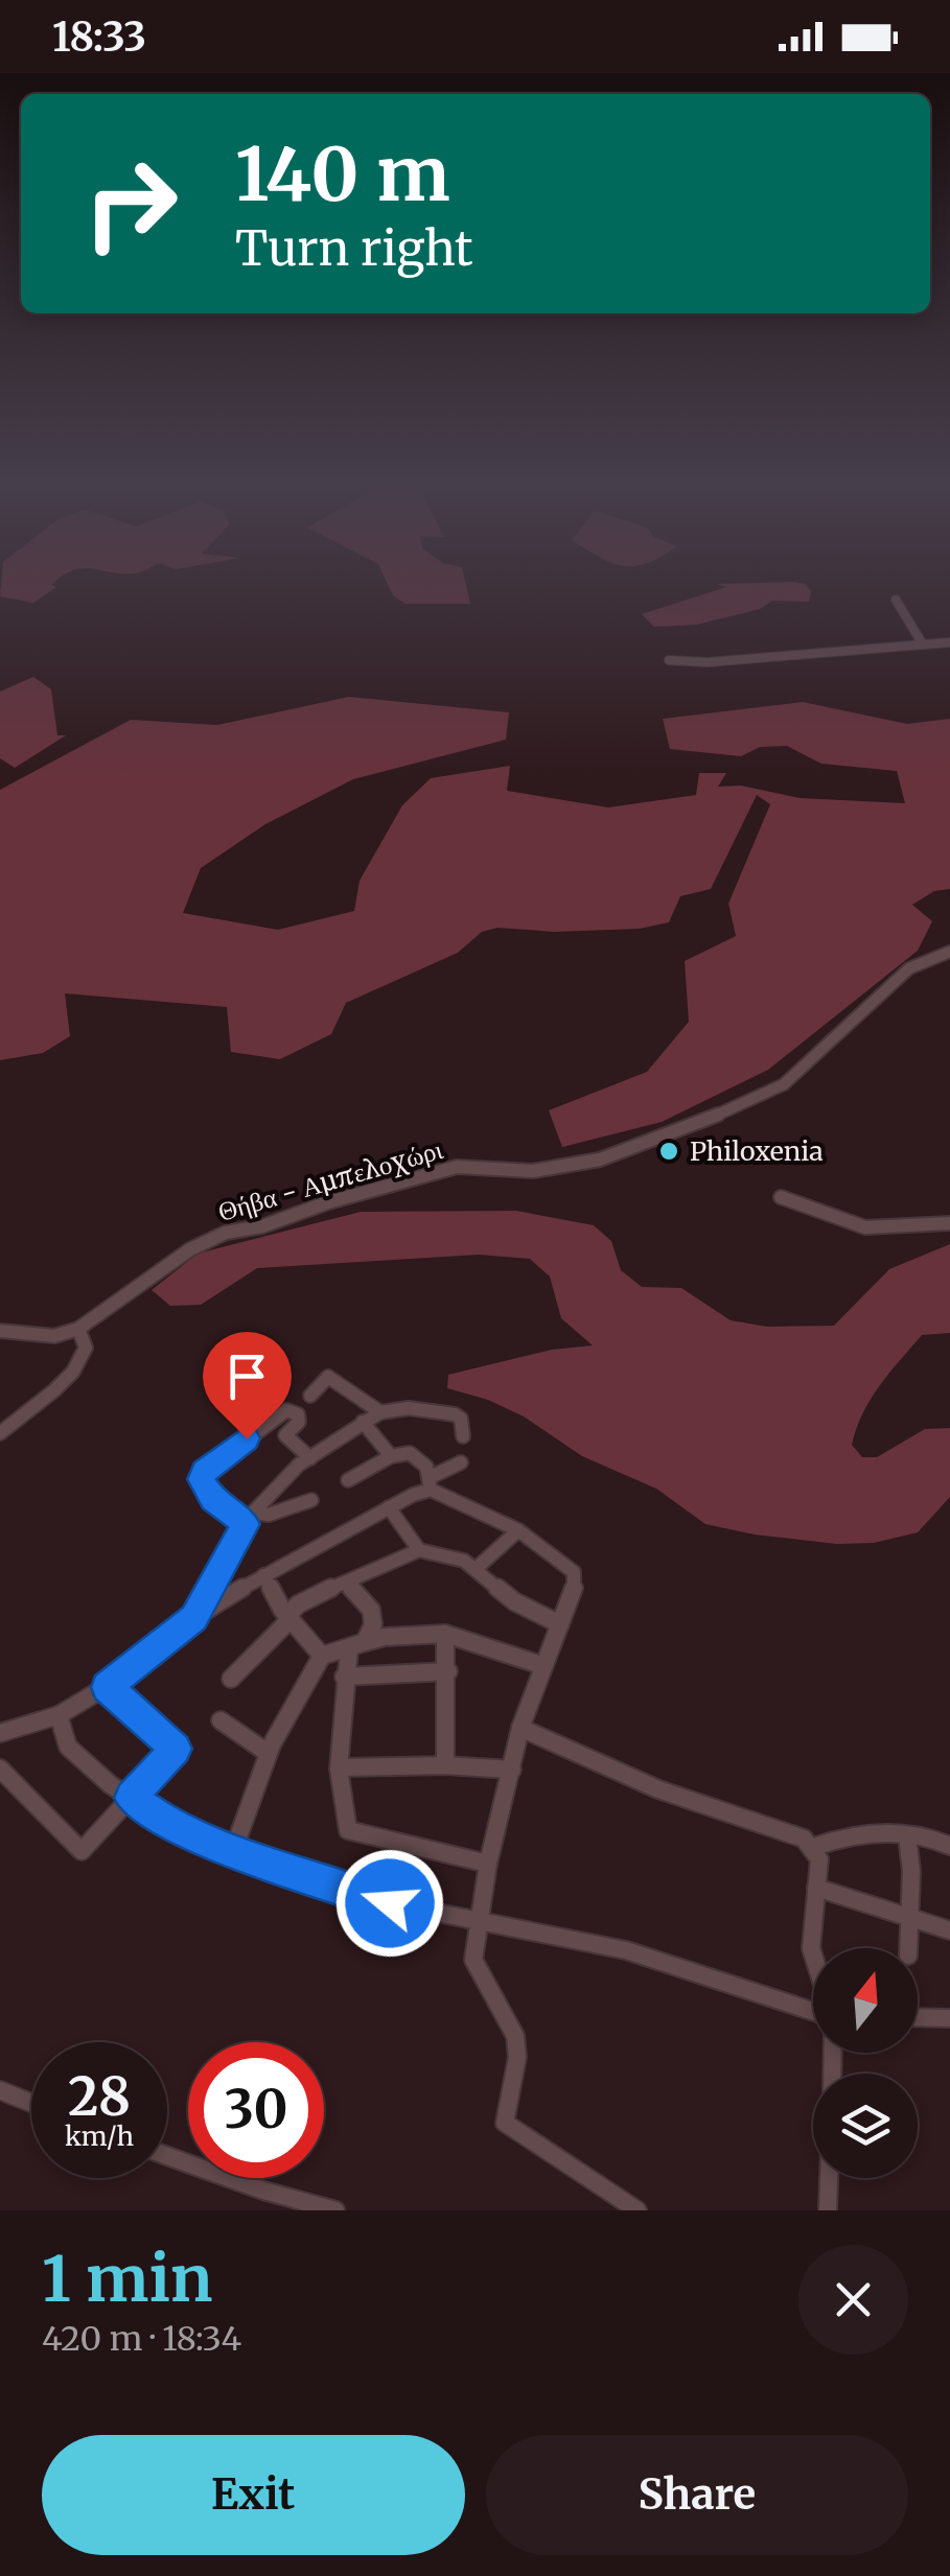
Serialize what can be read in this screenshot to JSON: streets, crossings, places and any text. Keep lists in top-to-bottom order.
{
  "streets": {
    "street": ["Θήβα - Αμπελοχώρι"]
  },
  "places": ["Philoxenia"],
  "north": "top",
  "page": {
    "status": "18:33",
    "turn": ["140 m", "Turn right"],
    "speed": "28 km/h",
    "limit": "30",
    "heading": ["1 min", "420 m · 18:34"],
    "buttons": ["Exit", "Share"]
  }
}
